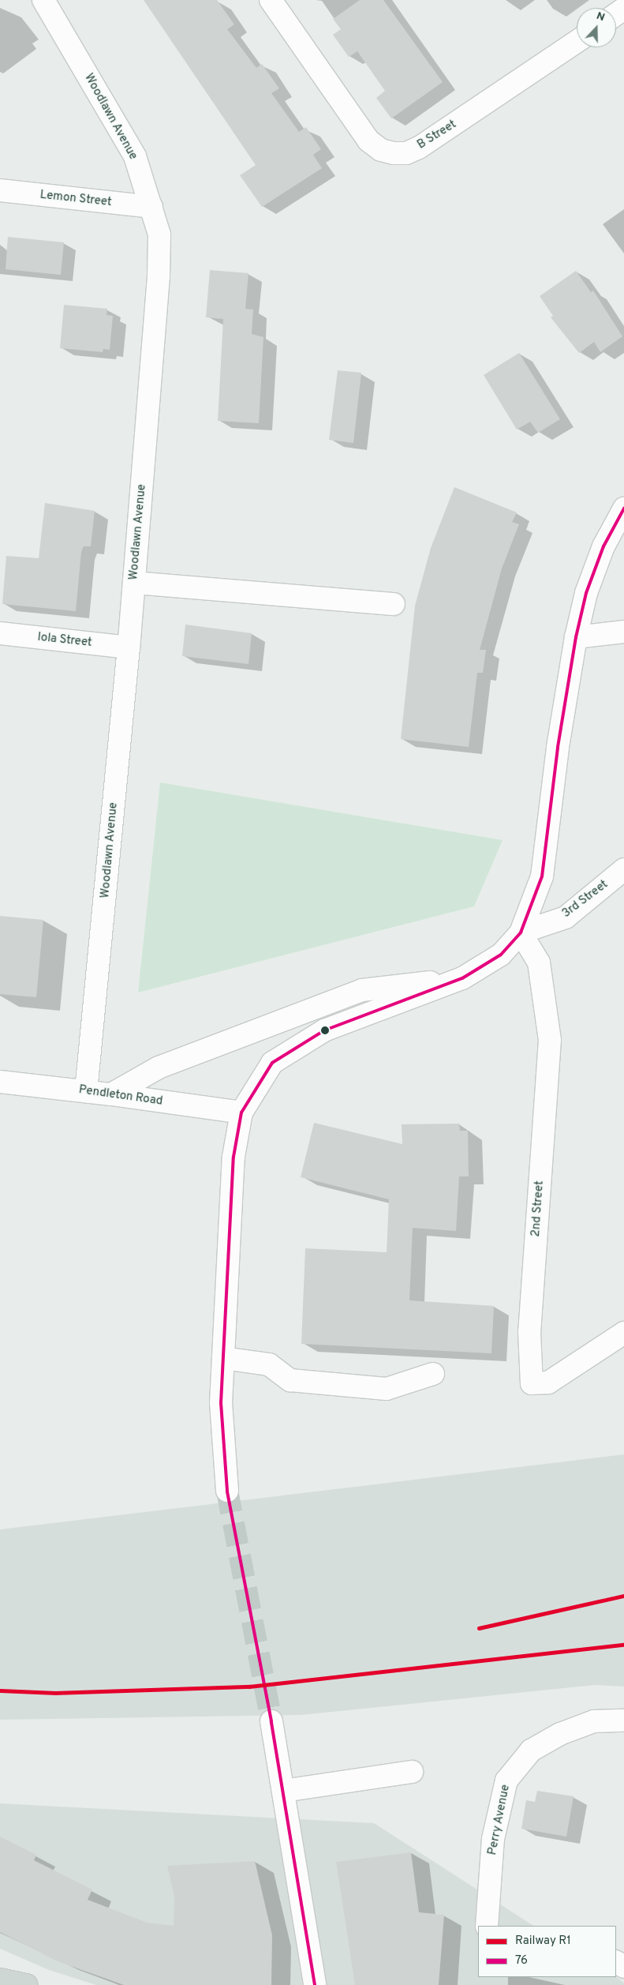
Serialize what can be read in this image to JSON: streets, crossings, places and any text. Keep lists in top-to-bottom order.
{
  "streets": {
    "street": [
      "Woodlawn Avenue",
      "B Street",
      "Lemon Street",
      "Iola Street",
      "3rd Street",
      "Pendleton Road",
      "2nd Street",
      "Perry Avenue"
    ]
  },
  "crossings": [
    ["Woodlawn Avenue", "Lemon Street"],
    ["Woodlawn Avenue", "Iola Street"],
    ["Woodlawn Avenue", "Pendleton Road"],
    ["3rd Street", "2nd Street"]
  ],
  "lines": ["transit line 76", "rail line R1"],
  "legend": ["Railway R1", "76"],
  "north": "top"
}
